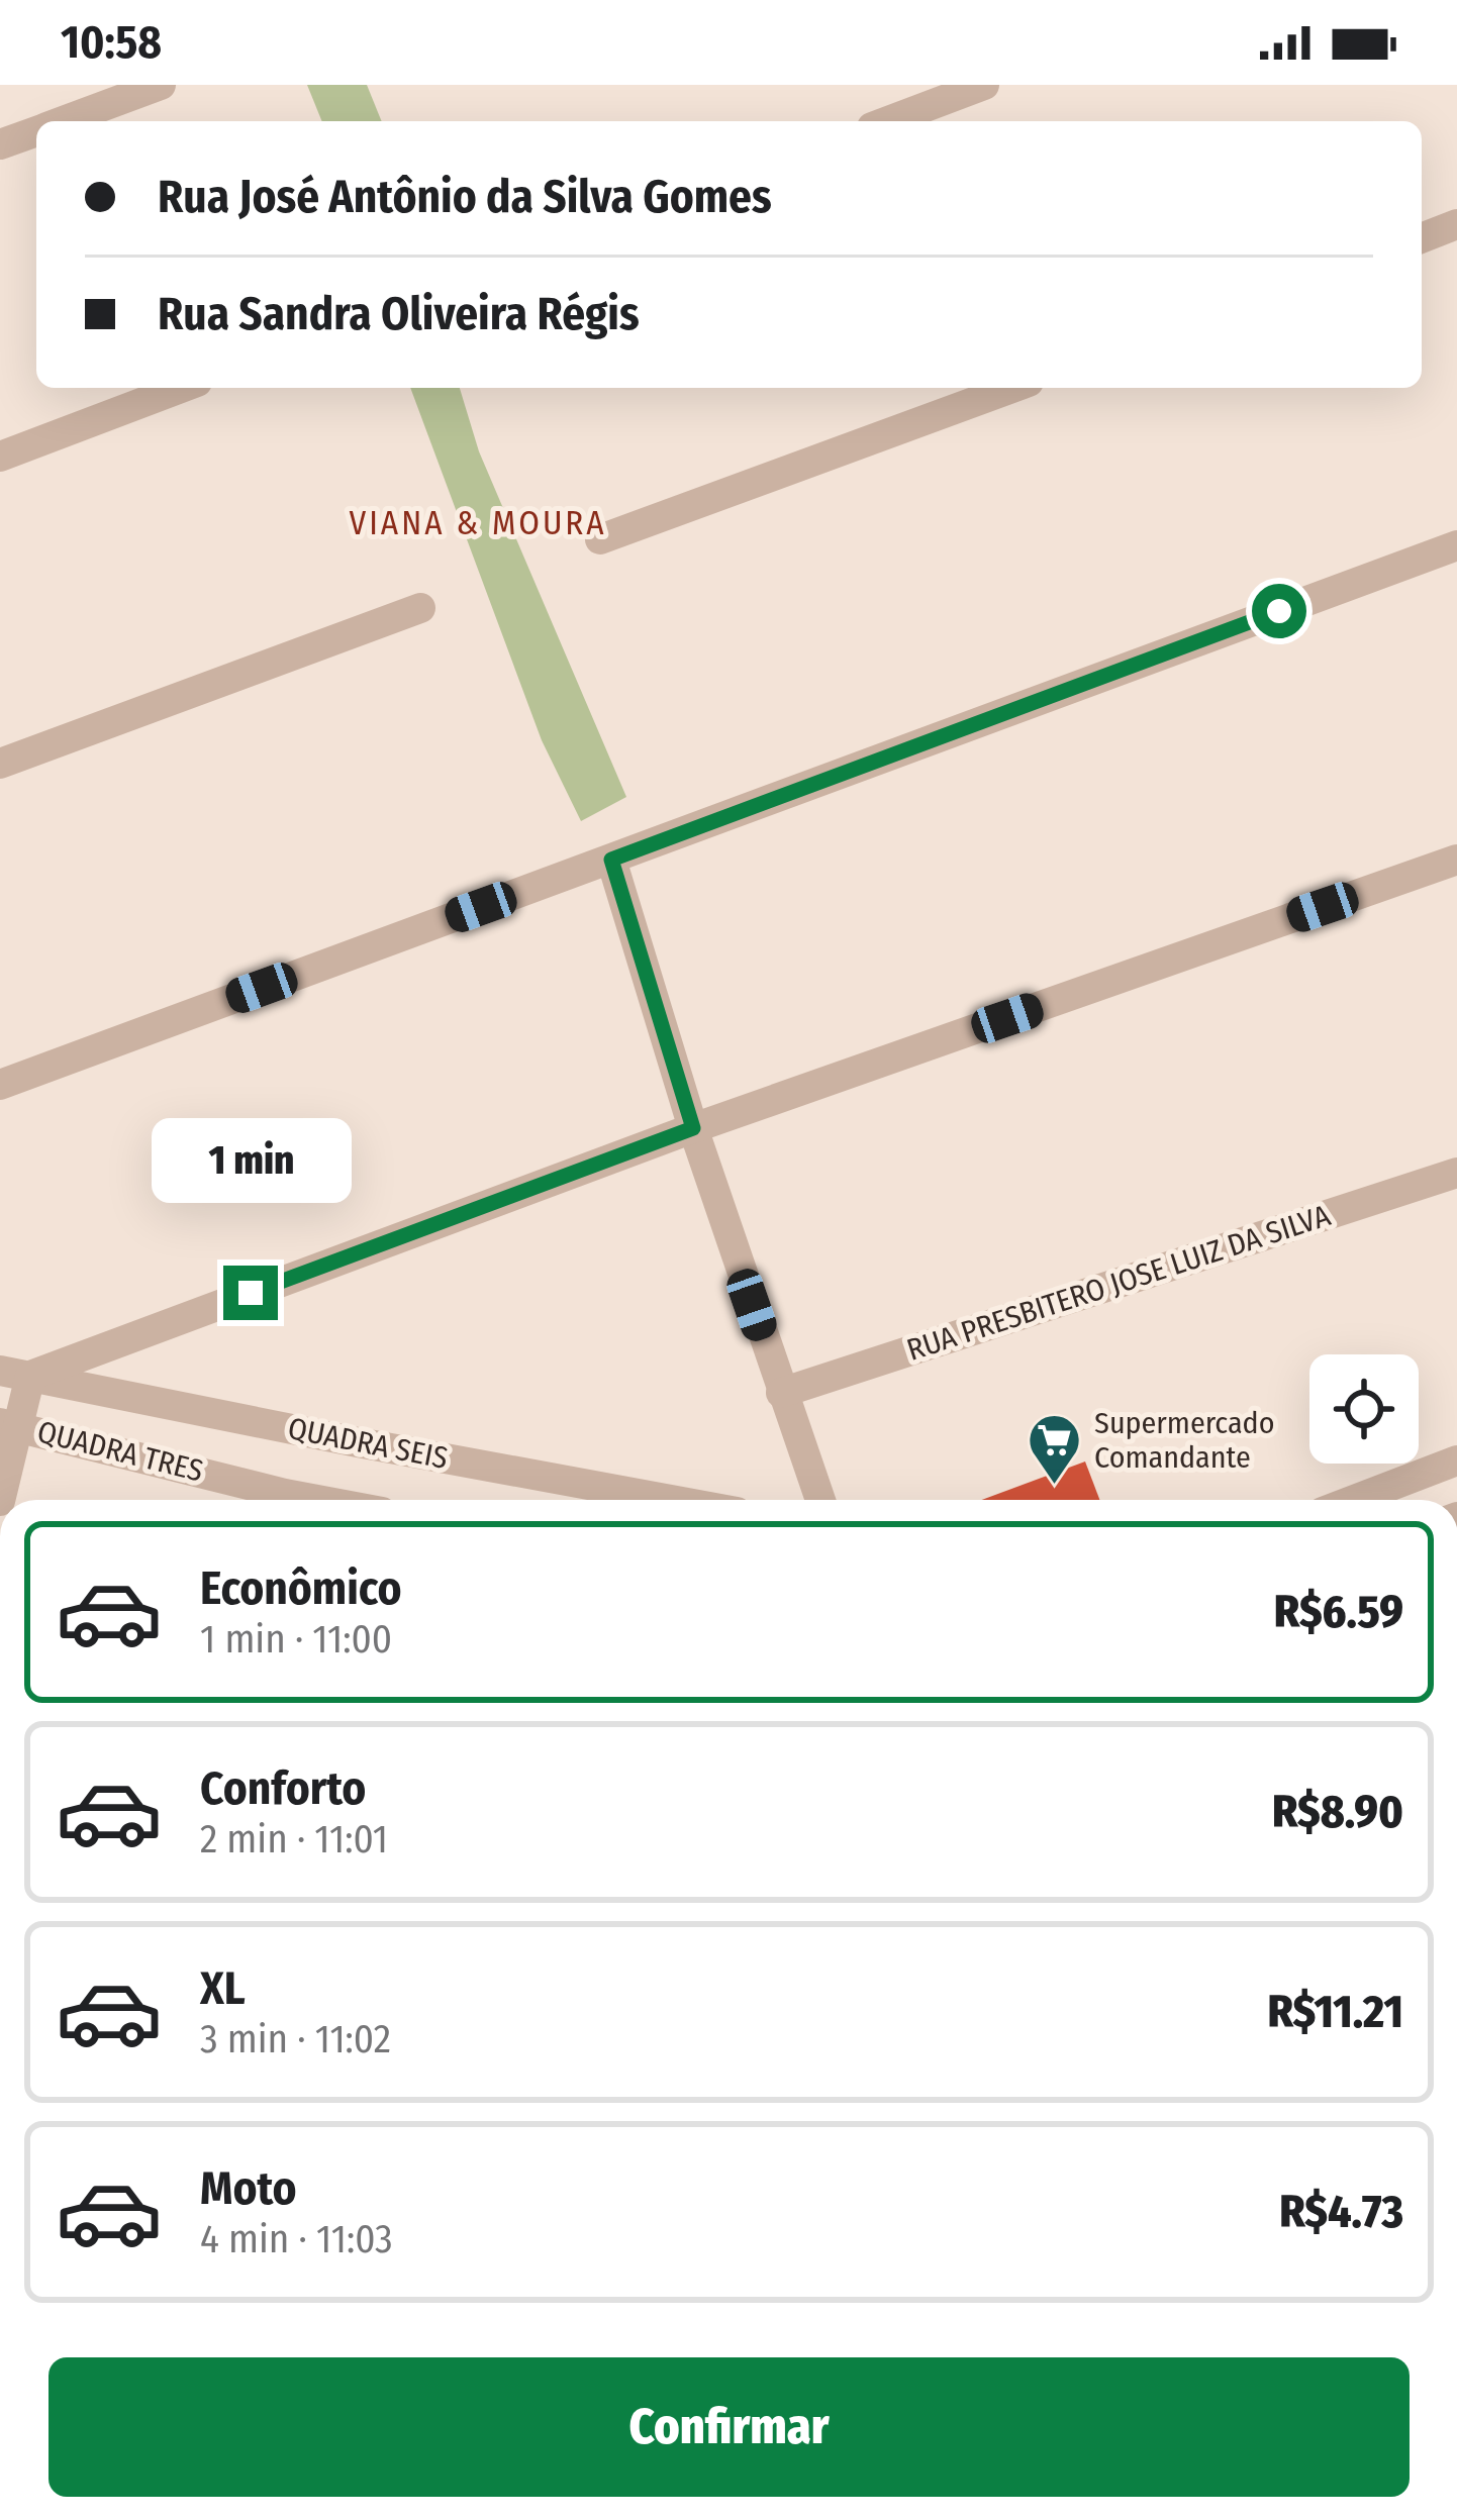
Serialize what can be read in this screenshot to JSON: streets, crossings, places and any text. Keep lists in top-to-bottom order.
{
  "streets": {
    "street": ["RUA PRESBITERO JOSE LUIZ DA SILVA", "QUADRA SEIS", "QUADRA TRES"]
  },
  "districts": ["VIANA & MOURA"],
  "places": {
    "supermarket": ["Supermercado Comandante"]
  },
  "page": {
    "status": "10:58",
    "banner": ["Rua José Antônio da Silva Gomes", "Rua Sandra Oliveira Régis"],
    "bubble": "1 min",
    "list": [
      {
        "name": "Econômico",
        "note": "1 min · 11:00",
        "value": "R$6.59"
      },
      {
        "name": "Conforto",
        "note": "2 min · 11:01",
        "value": "R$8.90"
      },
      {
        "name": "XL",
        "note": "3 min · 11:02",
        "value": "R$11.21"
      },
      {
        "name": "Moto",
        "note": "4 min · 11:03",
        "value": "R$4.73"
      }
    ],
    "buttons": "Confirmar"
  }
}
